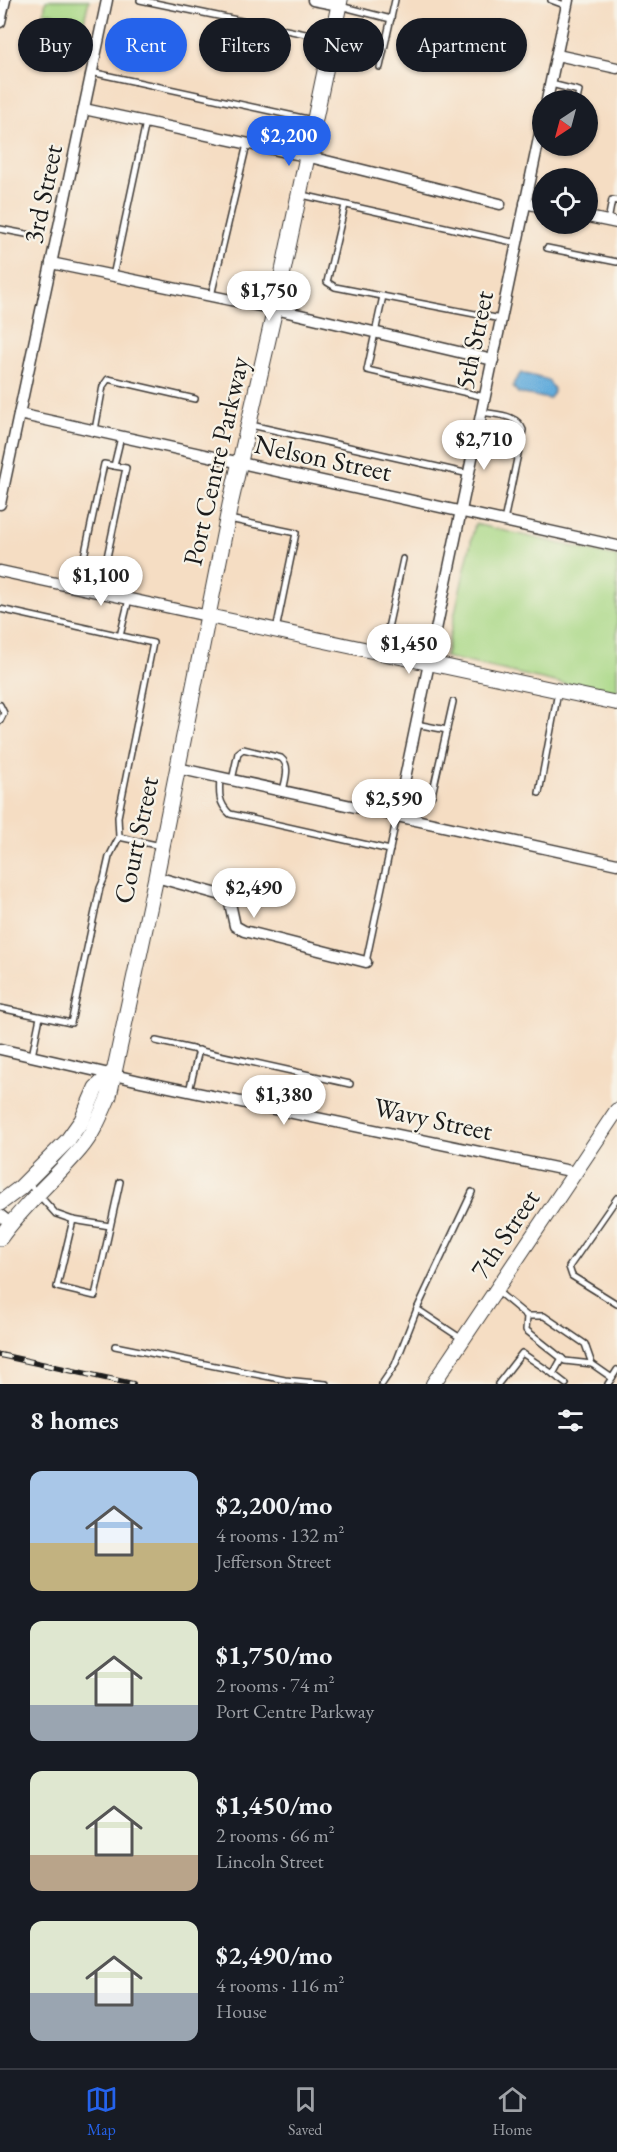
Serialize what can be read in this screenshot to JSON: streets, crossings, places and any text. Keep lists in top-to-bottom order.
{
  "streets": {
    "main road": ["Port Centre Parkway", "Court Street"],
    "street": [
      "3rd Street",
      "5th Street",
      "Nelson Street",
      "Wavy Street",
      "7th Street"
    ]
  },
  "crossings": [
    ["3rd Street", "Nelson Street"],
    ["5th Street", "Nelson Street"],
    ["Nelson Street", "Port Centre Parkway"],
    ["Port Centre Parkway", "Court Street"],
    ["Court Street", "Wavy Street"],
    ["Wavy Street", "7th Street"]
  ],
  "north": "bottom left",
  "page": {
    "chip": [
      "Buy",
      "Rent",
      "Filters",
      "New",
      "Apartment"
    ],
    "price": [
      "$2,200",
      "$1,750",
      "$2,710",
      "$1,100",
      "$1,450",
      "$2,590",
      "$2,490",
      "$1,380"
    ],
    "heading": "8 homes",
    "list": [
      {
        "name": "$2,200/mo",
        "note": "4 rooms · 132 m² · Jefferson Street"
      },
      {
        "name": "$1,750/mo",
        "note": "2 rooms · 74 m² · Port Centre Parkway"
      },
      {
        "name": "$1,450/mo",
        "note": "2 rooms · 66 m² · Lincoln Street"
      },
      {
        "name": "$2,490/mo",
        "note": "4 rooms · 116 m² · House"
      }
    ],
    "tabs": ["Map", "Saved", "Home"]
  }
}
